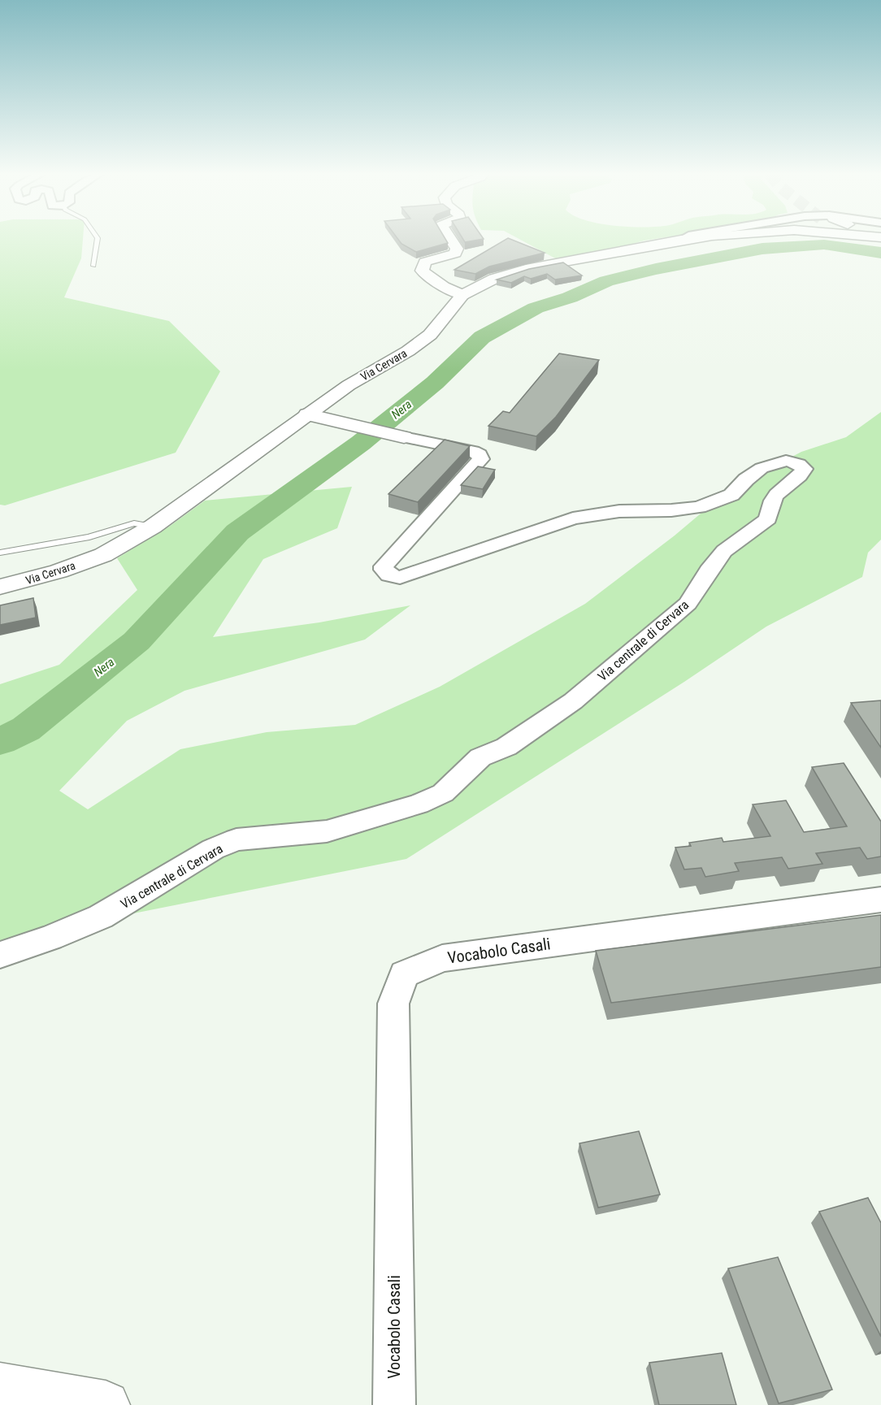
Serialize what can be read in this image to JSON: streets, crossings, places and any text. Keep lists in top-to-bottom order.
{
  "streets": {
    "main road": ["Via Cervara", "Via centrale di Cervara"],
    "street": ["Vocabolo Casali"]
  },
  "crossings": [
    ["Via Cervara", "Via centrale di Cervara"]
  ],
  "water": ["Nera"]
}
